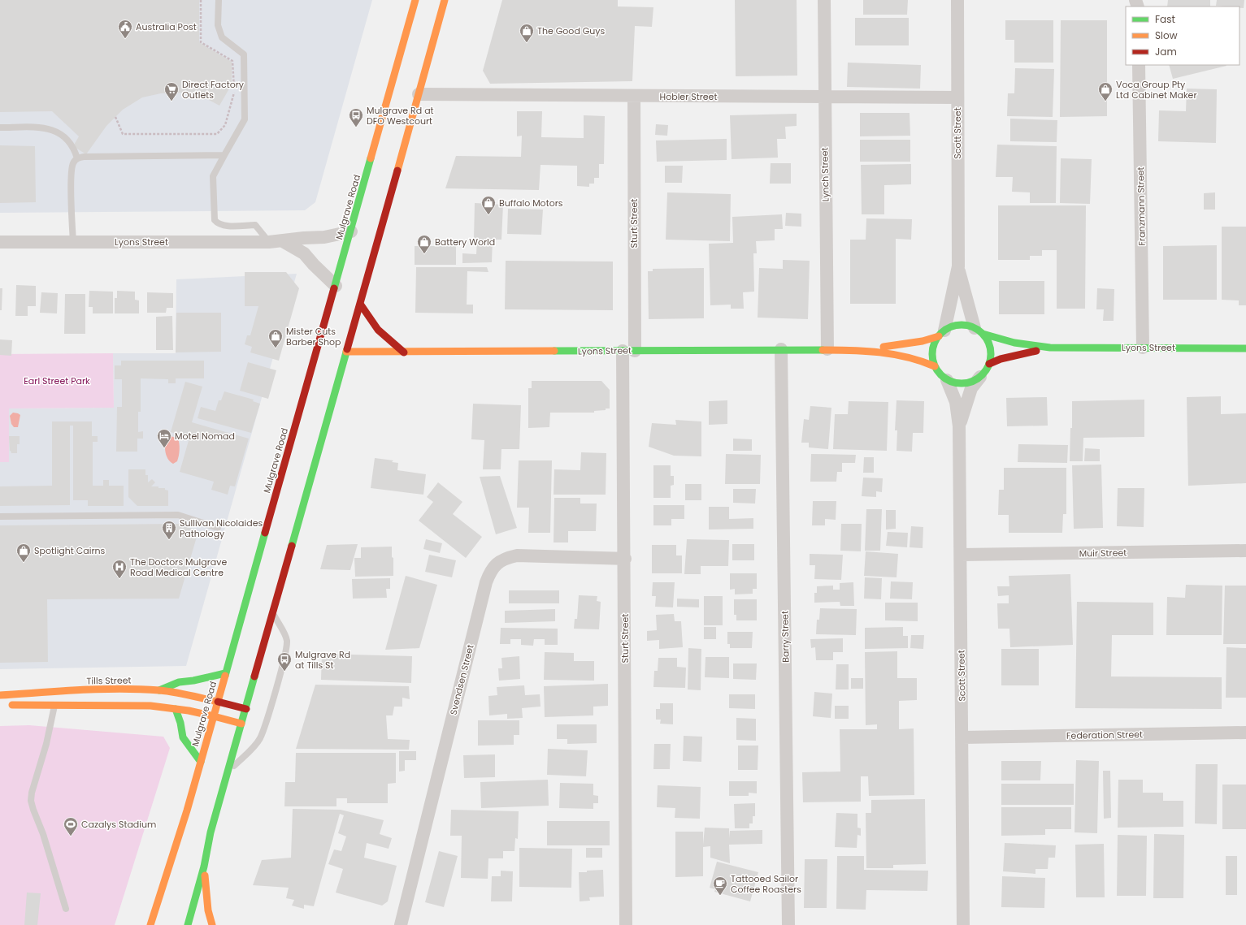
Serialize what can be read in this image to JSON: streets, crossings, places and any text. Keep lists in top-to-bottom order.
{
  "streets": {
    "main road": ["Mulgrave Road", "Lyons Street", "Tills Street"],
    "street": [
      "Hobler Street",
      "Scott Street",
      "Lynch Street",
      "Franzmann Street",
      "Sturt Street",
      "Muir Street",
      "Barry Street",
      "Svendsen Street",
      "Federation Street"
    ]
  },
  "crossings": [
    ["Hobler Street", "Scott Street"],
    ["Hobler Street", "Lynch Street"],
    ["Hobler Street", "Sturt Street"],
    ["Scott Street", "Lyons Street"],
    ["Scott Street", "Muir Street"],
    ["Scott Street", "Federation Street"],
    ["Lynch Street", "Lyons Street"],
    ["Franzmann Street", "Lyons Street"],
    ["Mulgrave Road", "Lyons Street"],
    ["Mulgrave Road", "Tills Street"],
    ["Sturt Street", "Lyons Street"],
    ["Sturt Street", "Svendsen Street"],
    ["Lyons Street", "Barry Street"]
  ],
  "parks": ["Earl Street Park"],
  "places": {
    "public building": ["Australia Post"],
    "shop": [
      "The Good Guys",
      "Voca Group Pty Ltd Cabinet Maker",
      "Buffalo Motors",
      "Battery World",
      "Mister Cuts Barber Shop",
      "Spotlight Cairns"
    ],
    "supermarket": ["Direct Factory Outlets"],
    "bus stop": ["Mulgrave Rd at DFO Westcourt", "Mulgrave Rd at Tills St"],
    "hotel": ["Motel Nomad"],
    "building": ["Sullivan Nicolaides Pathology"],
    "hospital": ["The Doctors Mulgrave Road Medical Centre"],
    "sports": ["Cazalys Stadium"],
    "cafe": ["Tattooed Sailor Coffee Roasters"]
  },
  "legend": ["Fast", "Slow", "Jam"]
}
